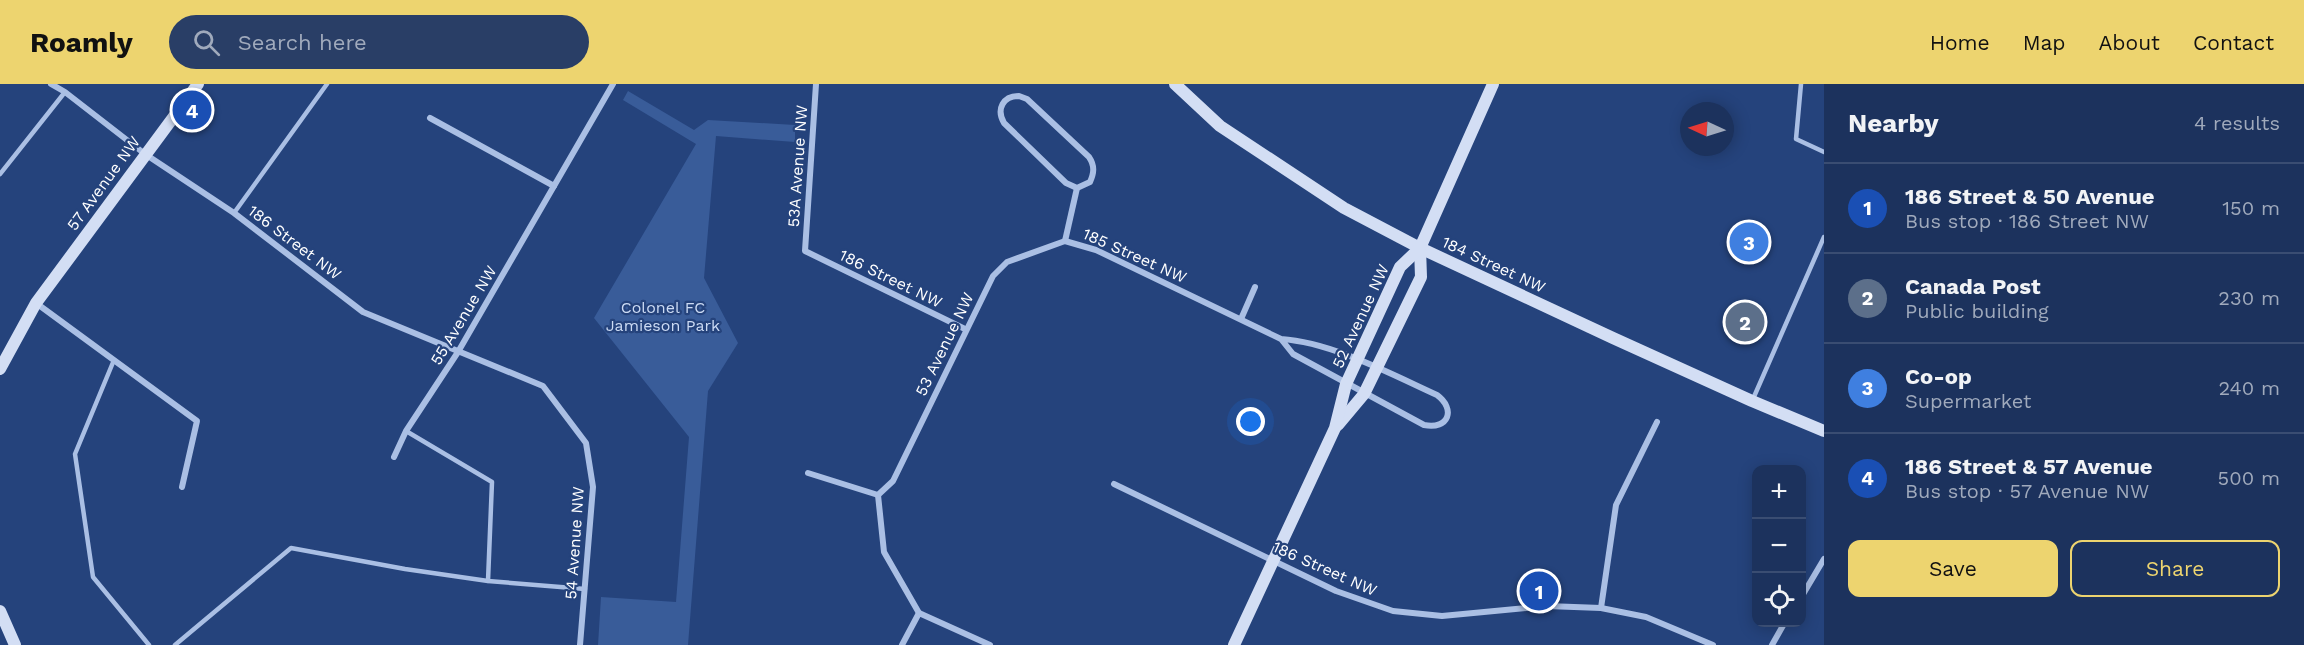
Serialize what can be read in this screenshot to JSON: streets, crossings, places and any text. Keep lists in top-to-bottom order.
{
  "streets": {
    "street": [
      "53A Avenue NW",
      "57 Avenue NW",
      "186 Street NW",
      "185 Street NW",
      "184 Street NW",
      "55 Avenue NW",
      "52 Avenue NW",
      "53 Avenue NW",
      "54 Avenue NW"
    ]
  },
  "crossings": [
    ["53A Avenue NW", "186 Street NW"],
    ["57 Avenue NW", "186 Street NW"],
    ["186 Street NW", "55 Avenue NW"],
    ["186 Street NW", "52 Avenue NW"],
    ["186 Street NW", "53 Avenue NW"],
    ["186 Street NW", "54 Avenue NW"],
    ["185 Street NW", "52 Avenue NW"],
    ["185 Street NW", "53 Avenue NW"],
    ["184 Street NW", "52 Avenue NW"]
  ],
  "parks": ["Colonel FC Jamieson Park"],
  "north": "left",
  "page": {
    "header": "Roamly",
    "search": "Search here",
    "nav": [
      "Home",
      "Map",
      "About",
      "Contact"
    ],
    "heading": ["Nearby", "4 results"],
    "pins": [
      "4",
      "3",
      "2",
      "1"
    ],
    "list": [
      {
        "mark": "1",
        "name": "186 Street & 50 Avenue",
        "note": "Bus stop · 186 Street NW",
        "value": "150 m"
      },
      {
        "mark": "2",
        "name": "Canada Post",
        "note": "Public building",
        "value": "230 m"
      },
      {
        "mark": "3",
        "name": "Co-op",
        "note": "Supermarket",
        "value": "240 m"
      },
      {
        "mark": "4",
        "name": "186 Street & 57 Avenue",
        "note": "Bus stop · 57 Avenue NW",
        "value": "500 m"
      }
    ],
    "map_buttons": ["+", "−"],
    "buttons": ["Save", "Share"]
  }
}
